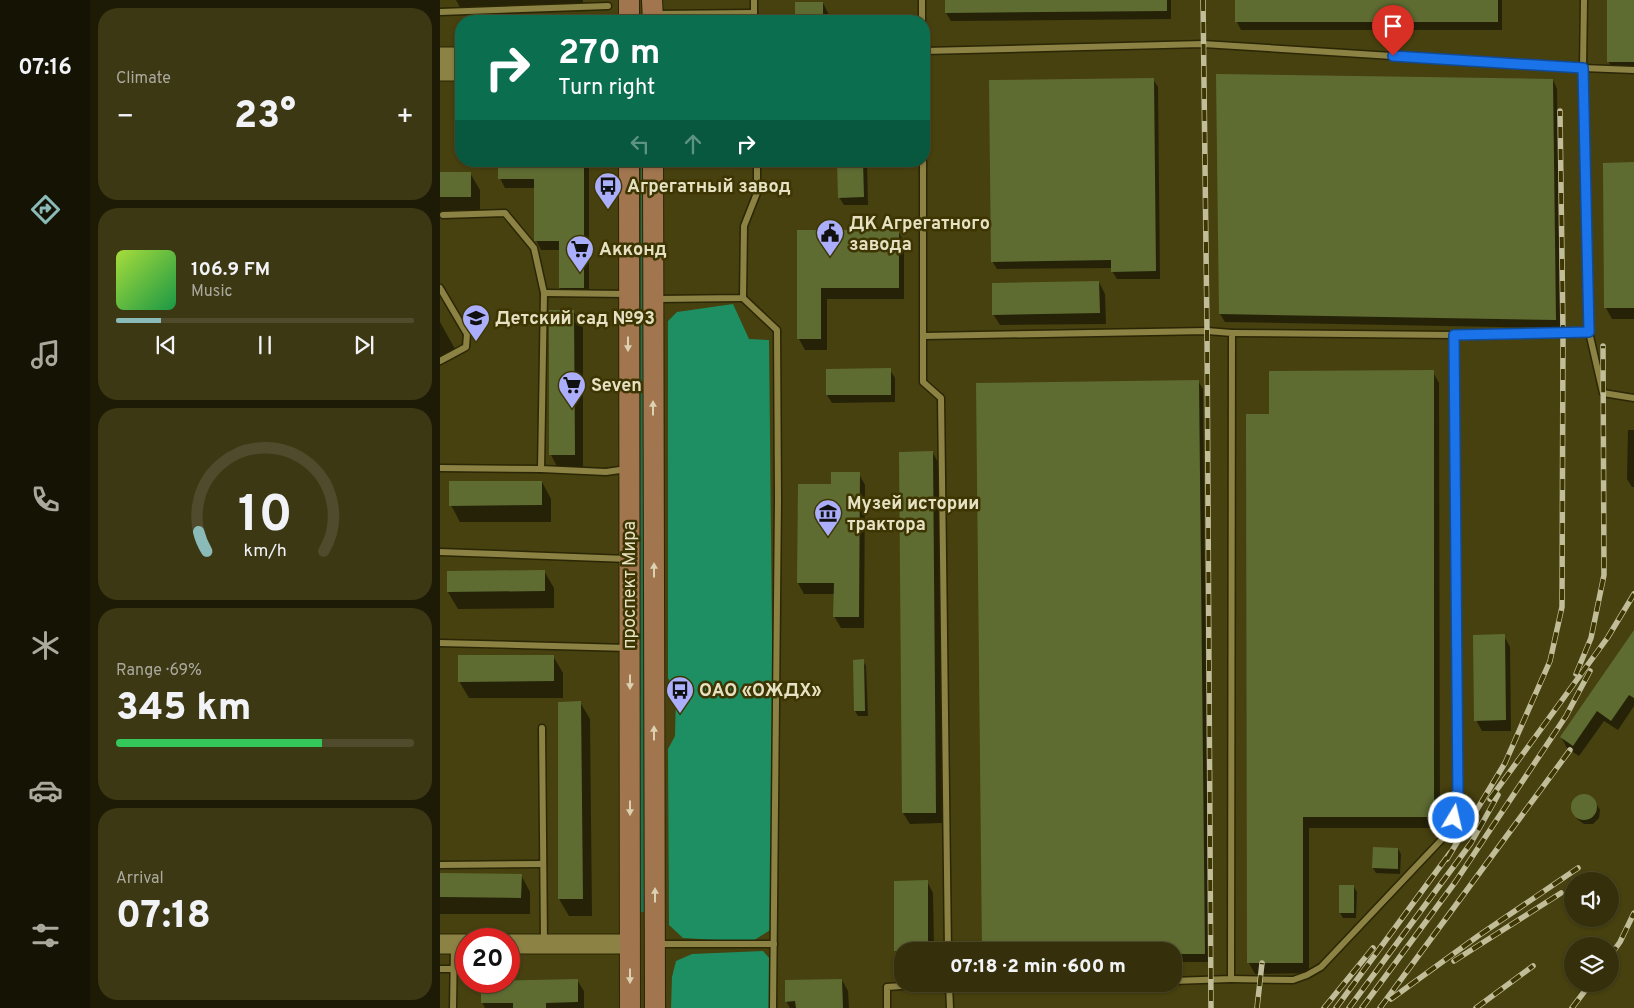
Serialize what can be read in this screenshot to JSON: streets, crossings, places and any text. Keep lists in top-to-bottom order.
{
  "streets": {
    "main road": ["проспект Мира"]
  },
  "places": {
    "bus stop": ["Агрегатный завод", "ОАО «ОЖДХ»"],
    "public building": ["ДК Агрегатного завода"],
    "supermarket": ["Акконд", "Seven"],
    "school or university": ["Детский сад №93"],
    "museum": ["Музей истории трактора"]
  },
  "page": {
    "tabs": "07:16",
    "tile": [
      "Climate",
      ["Range · 69%", "345 km"],
      ["Arrival", "07:18"]
    ],
    "turn": ["270 m", "Turn right"],
    "heat": ["−", "23°", "+"],
    "song": ["106.9 FM", "Music"],
    "limit": "20",
    "trip": "07:18 · 2 min · 600 m",
    "gauge": ["10", "km/h"]
  }
}
